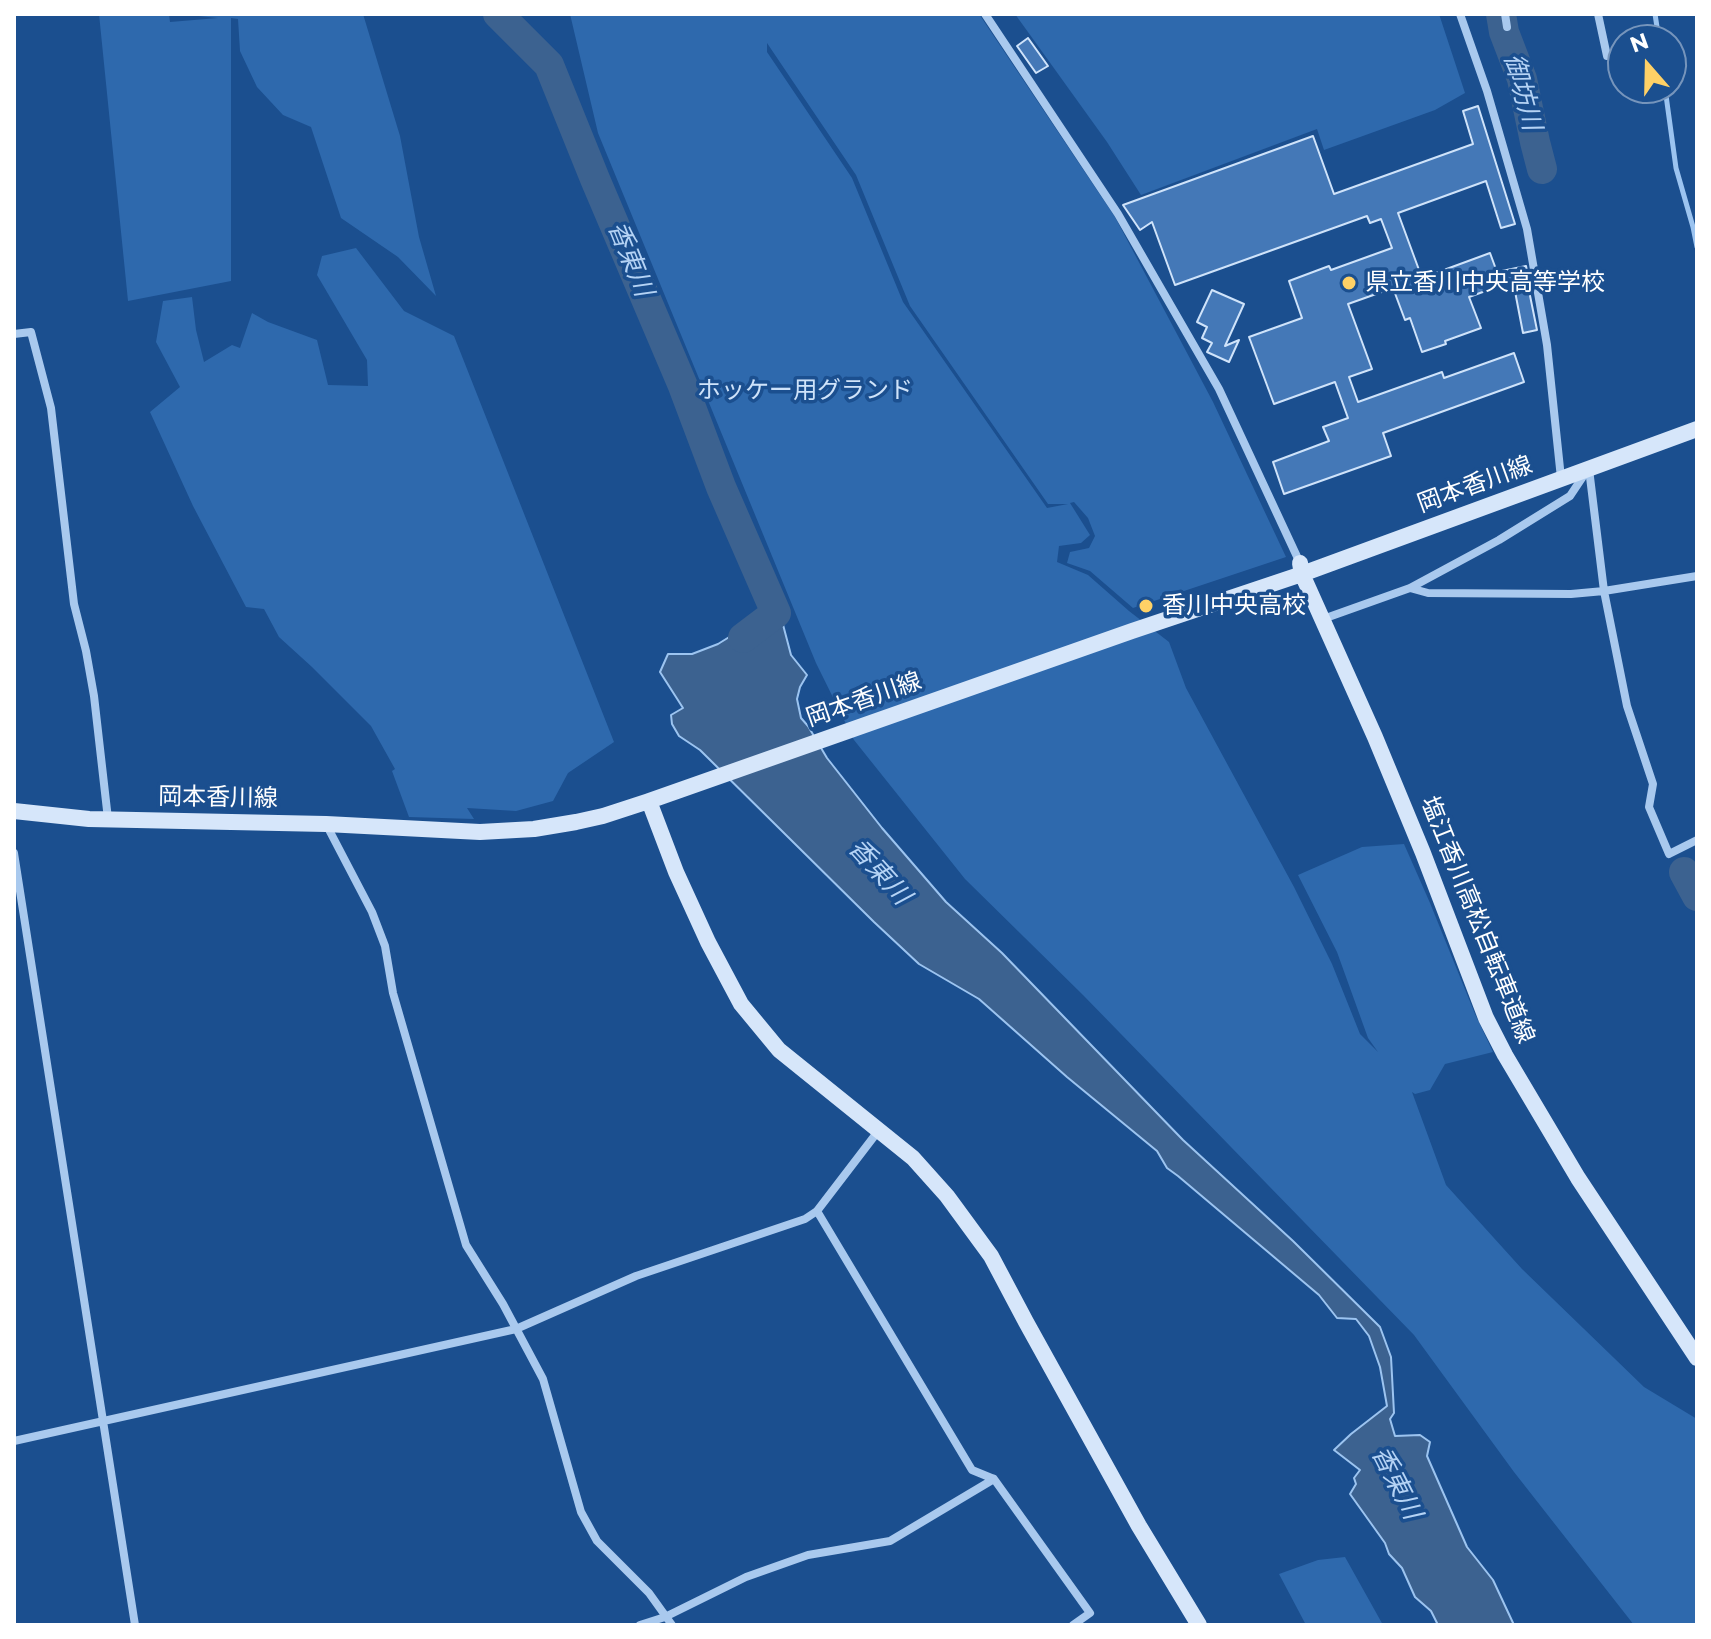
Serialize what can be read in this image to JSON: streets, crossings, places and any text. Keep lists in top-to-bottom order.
{
  "streets": {
    "main road": ["岡本香川線", "塩江香川高松自転車道線"]
  },
  "crossings": [
    ["岡本香川線", "塩江香川高松自転車道線"]
  ],
  "water": ["御坊川", "香東川"],
  "parks": ["ホッケー用グランド"],
  "places": ["県立香川中央高等学校", "香川中央高校"],
  "north": "top"
}
